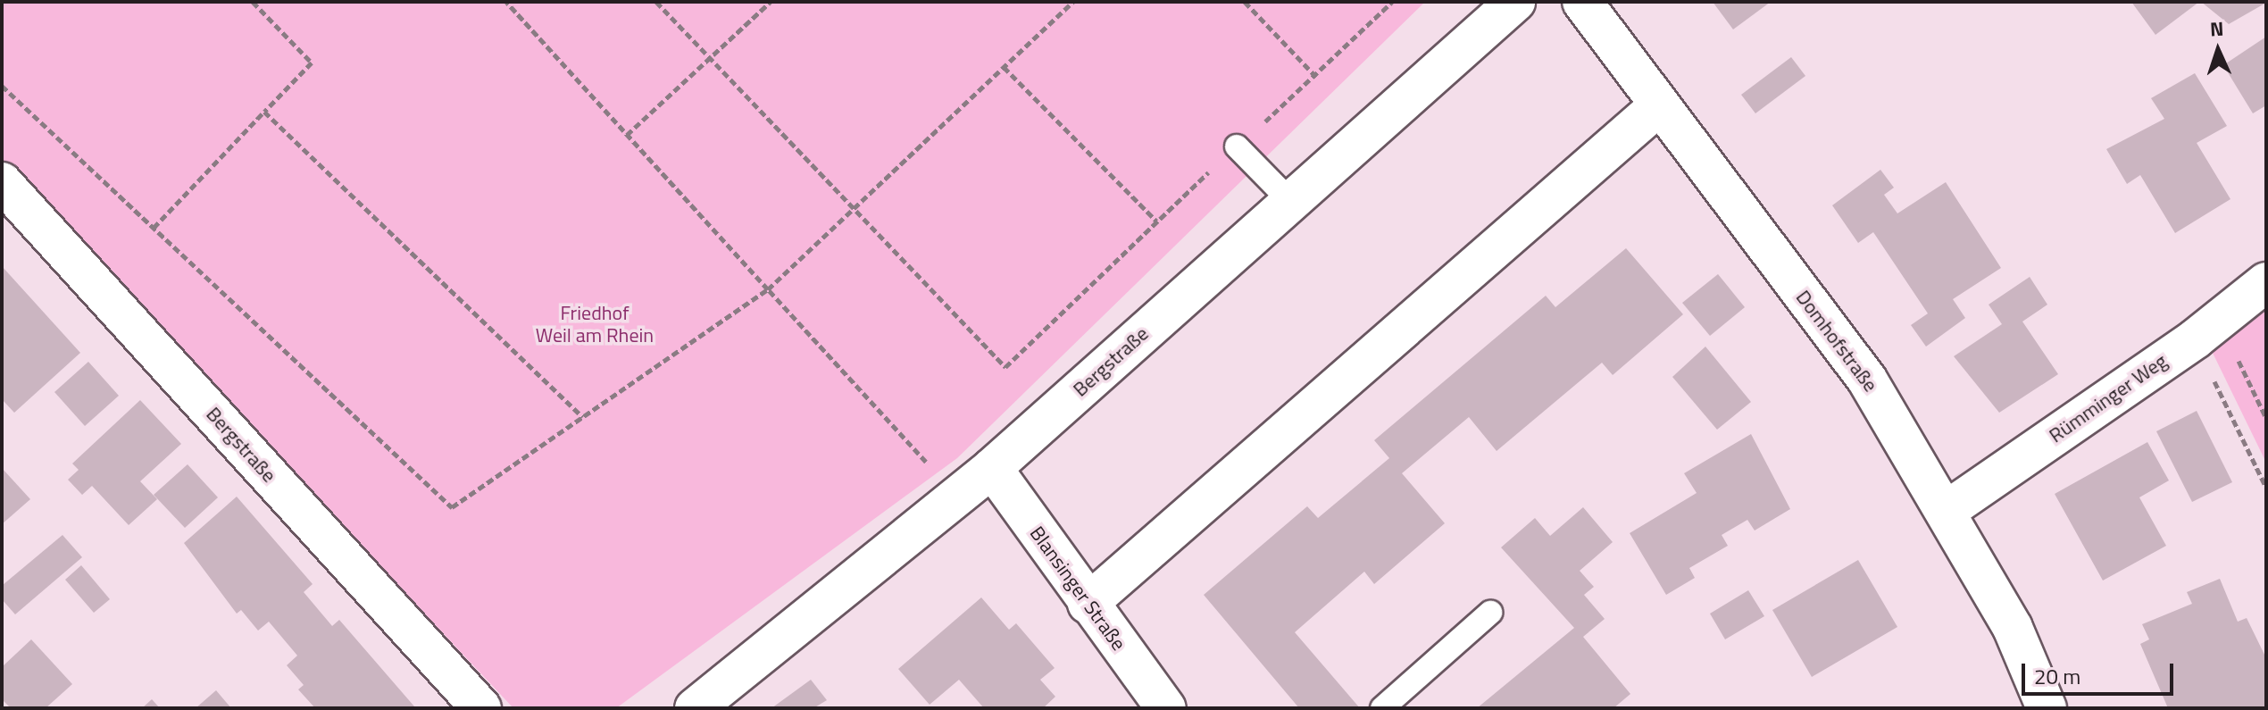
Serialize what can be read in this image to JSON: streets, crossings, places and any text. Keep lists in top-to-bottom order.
{
  "streets": {
    "street": [
      "Domhofstraße",
      "Bergstraße",
      "Rümminger Weg",
      "Blansinger Straße"
    ]
  },
  "crossings": [
    ["Domhofstraße", "Rümminger Weg"],
    ["Bergstraße", "Blansinger Straße"]
  ],
  "parks": ["Friedhof Weil am Rhein"],
  "scale_bar": "20 m",
  "north": "top"
}
